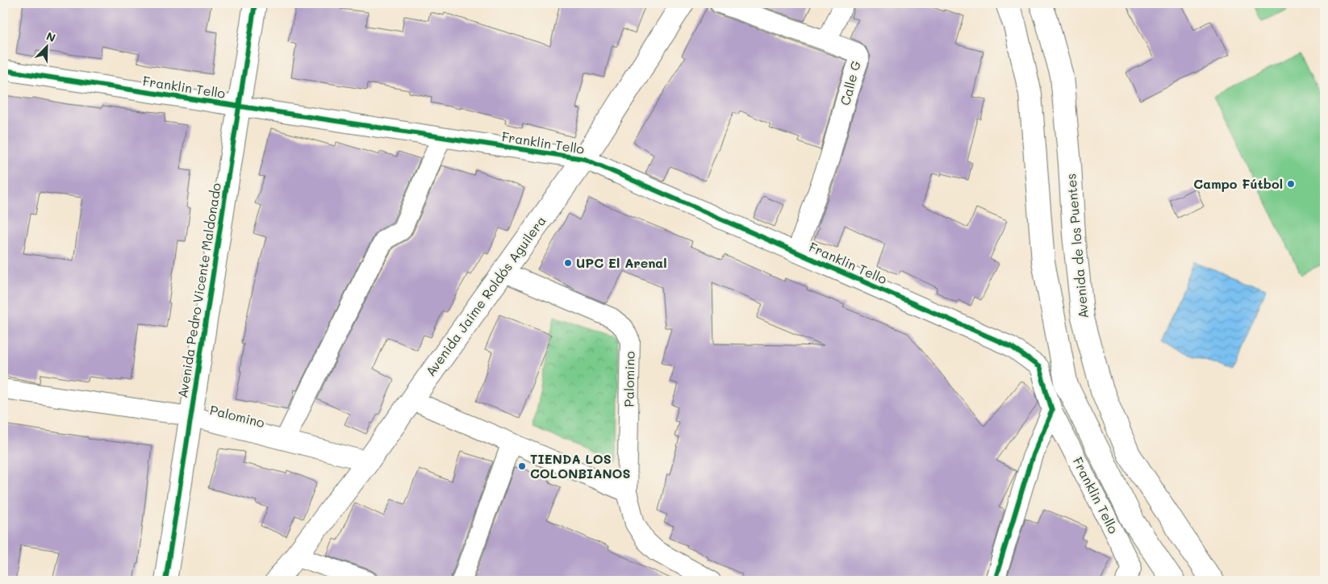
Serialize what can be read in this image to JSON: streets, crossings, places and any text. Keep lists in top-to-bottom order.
{
  "streets": {
    "main road": ["Avenida de los Puentes", "Avenida Pedro Vicente Maldonado", "Avenida Jaime Roldós Aguilera"],
    "street": ["Calle G", "Franklin Tello", "Palomino"]
  },
  "crossings": [
    ["Calle G", "Franklin Tello"],
    ["Franklin Tello", "Avenida Pedro Vicente Maldonado"],
    ["Franklin Tello", "Avenida Jaime Roldós Aguilera"],
    ["Avenida Pedro Vicente Maldonado", "Palomino"],
    ["Avenida Jaime Roldós Aguilera", "Palomino"]
  ],
  "places": ["Campo Fútbol", "UPC El Arenal", "TIENDA LOS COLONBIANOS"],
  "north": "top right"
}
